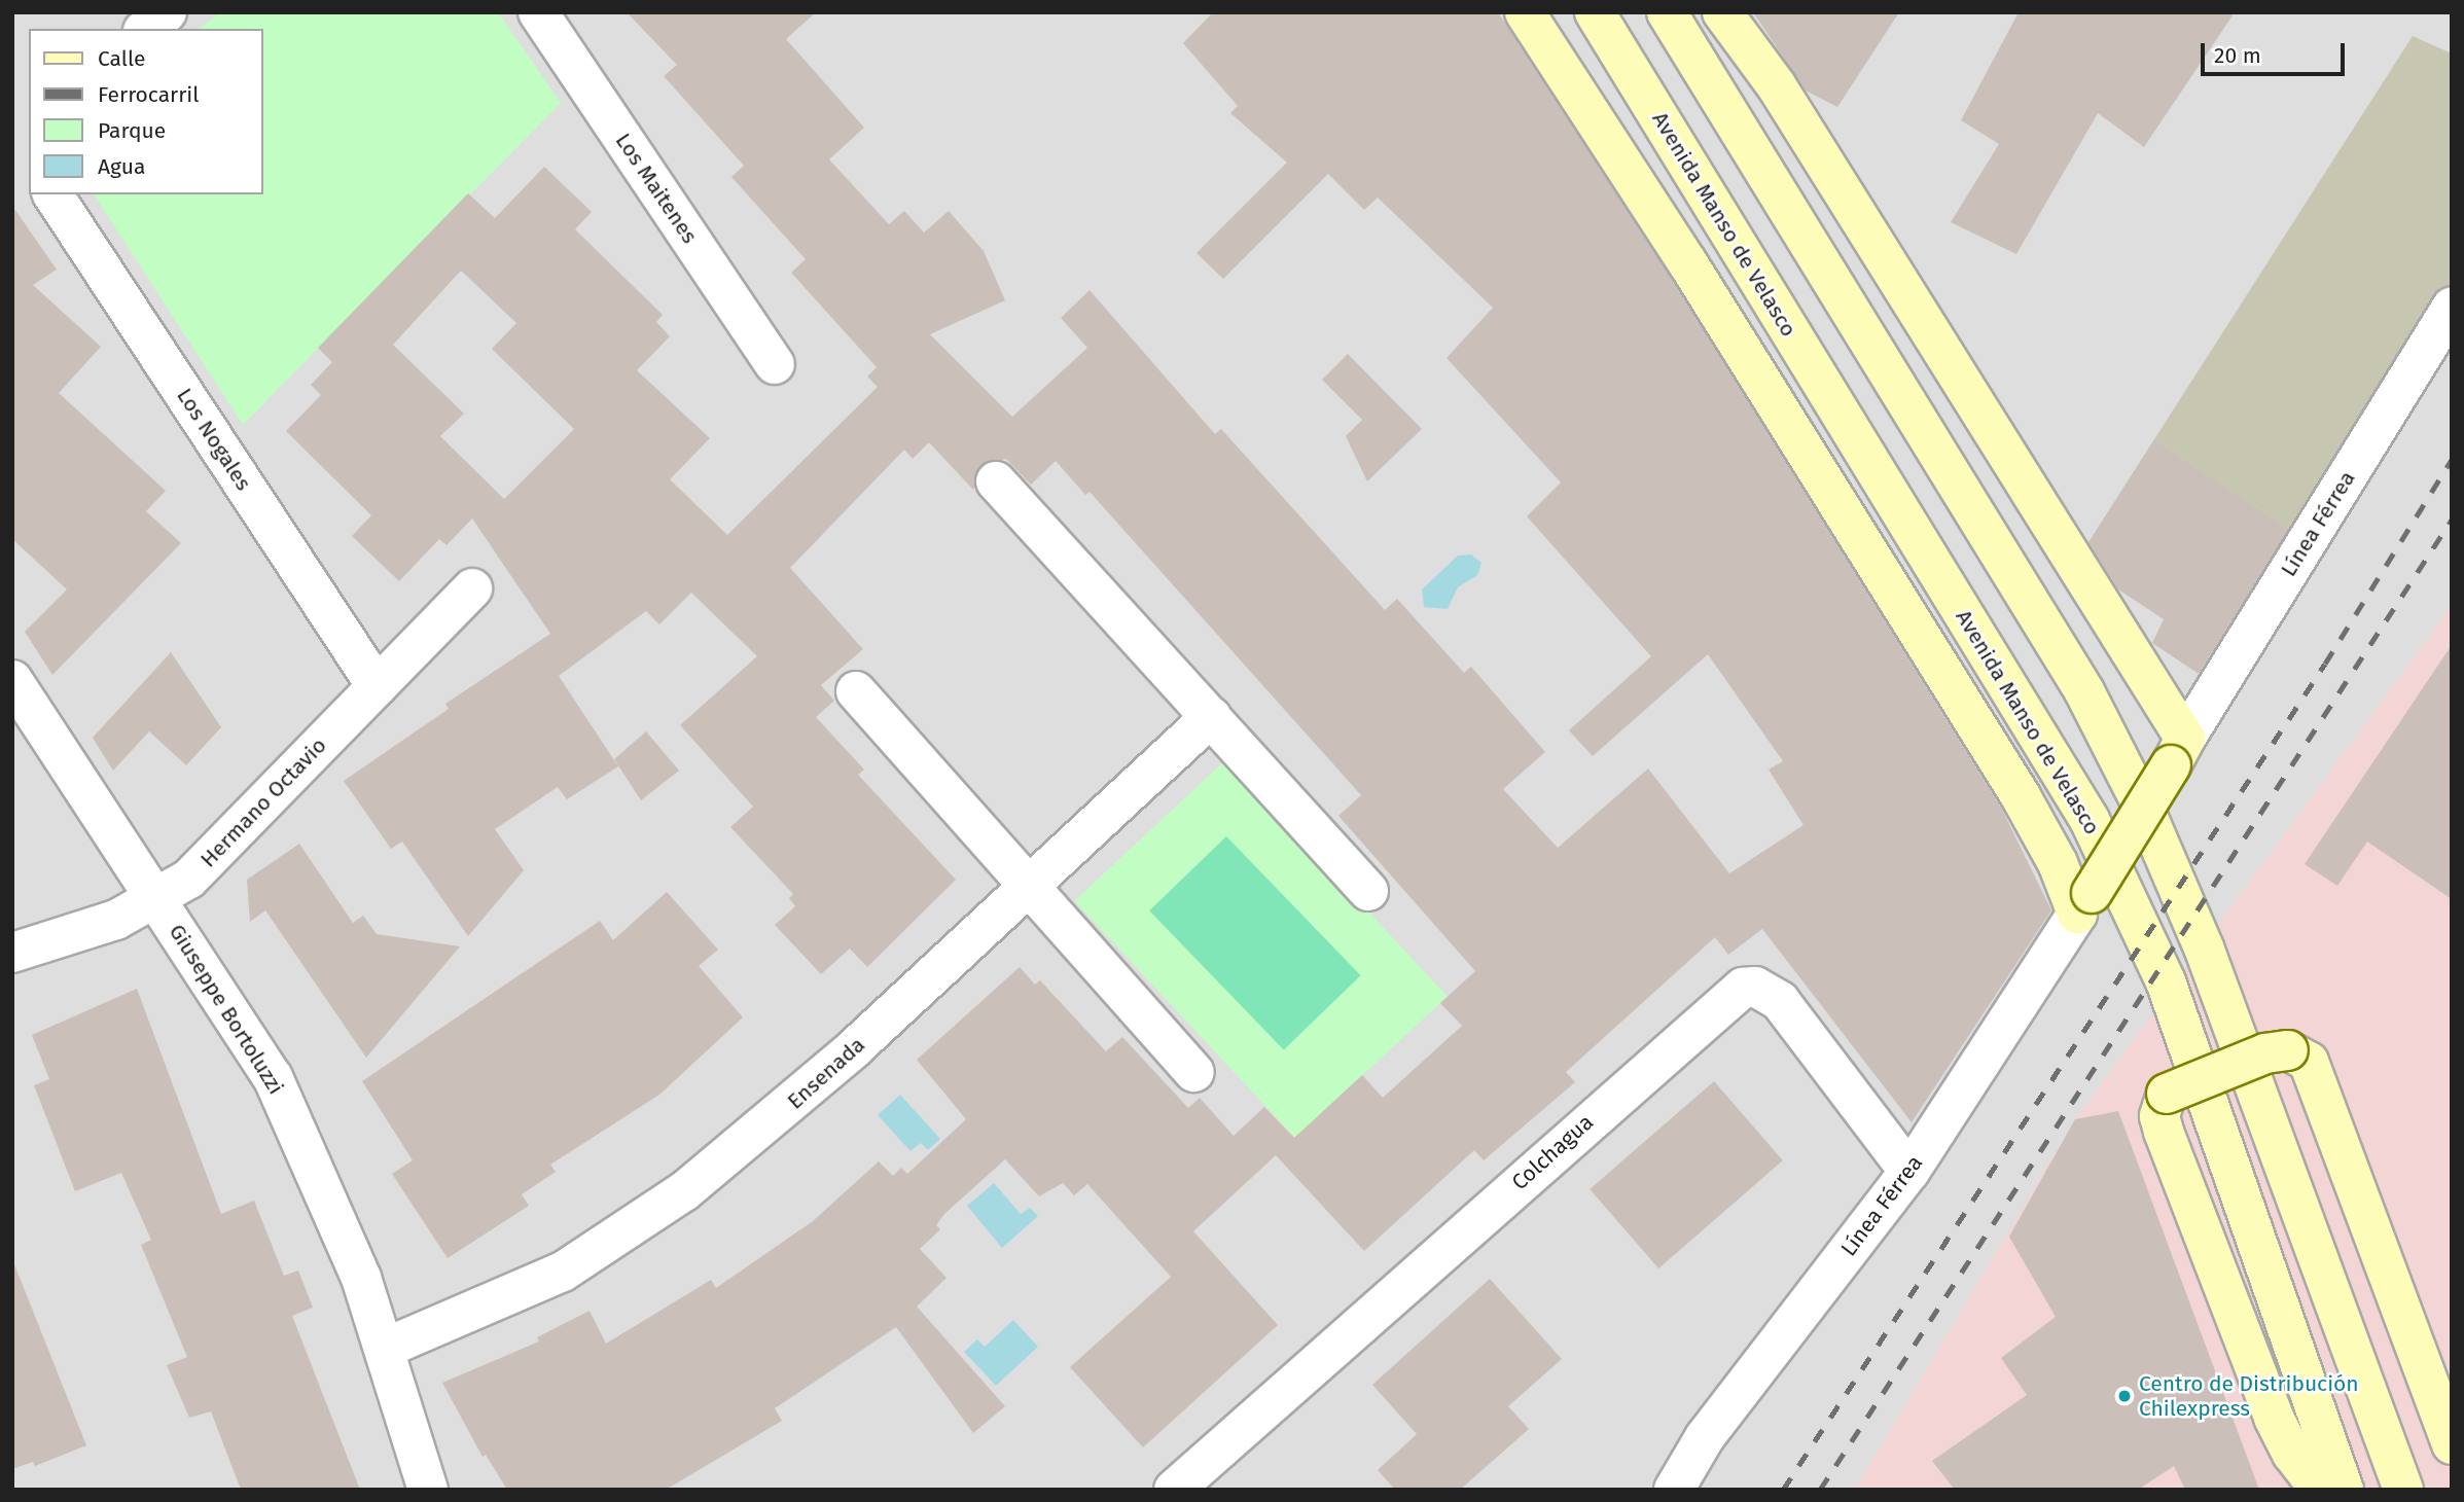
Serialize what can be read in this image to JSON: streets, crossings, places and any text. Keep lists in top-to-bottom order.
{
  "streets": {
    "main road": ["Avenida Manso de Velasco"],
    "street": [
      "Los Maitenes",
      "Los Nogales",
      "Línea Férrea",
      "Hermano Octavio",
      "Giuseppe Bortoluzzi",
      "Ensenada",
      "Colchagua"
    ]
  },
  "crossings": [
    ["Los Nogales", "Hermano Octavio"],
    ["Línea Férrea", "Colchagua"],
    ["Hermano Octavio", "Giuseppe Bortoluzzi"],
    ["Giuseppe Bortoluzzi", "Ensenada"]
  ],
  "places": ["Centro de Distribución Chilexpress"],
  "legend": [
    "Calle",
    "Ferrocarril",
    "Parque",
    "Agua"
  ],
  "scale_bar": "20 m"
}
